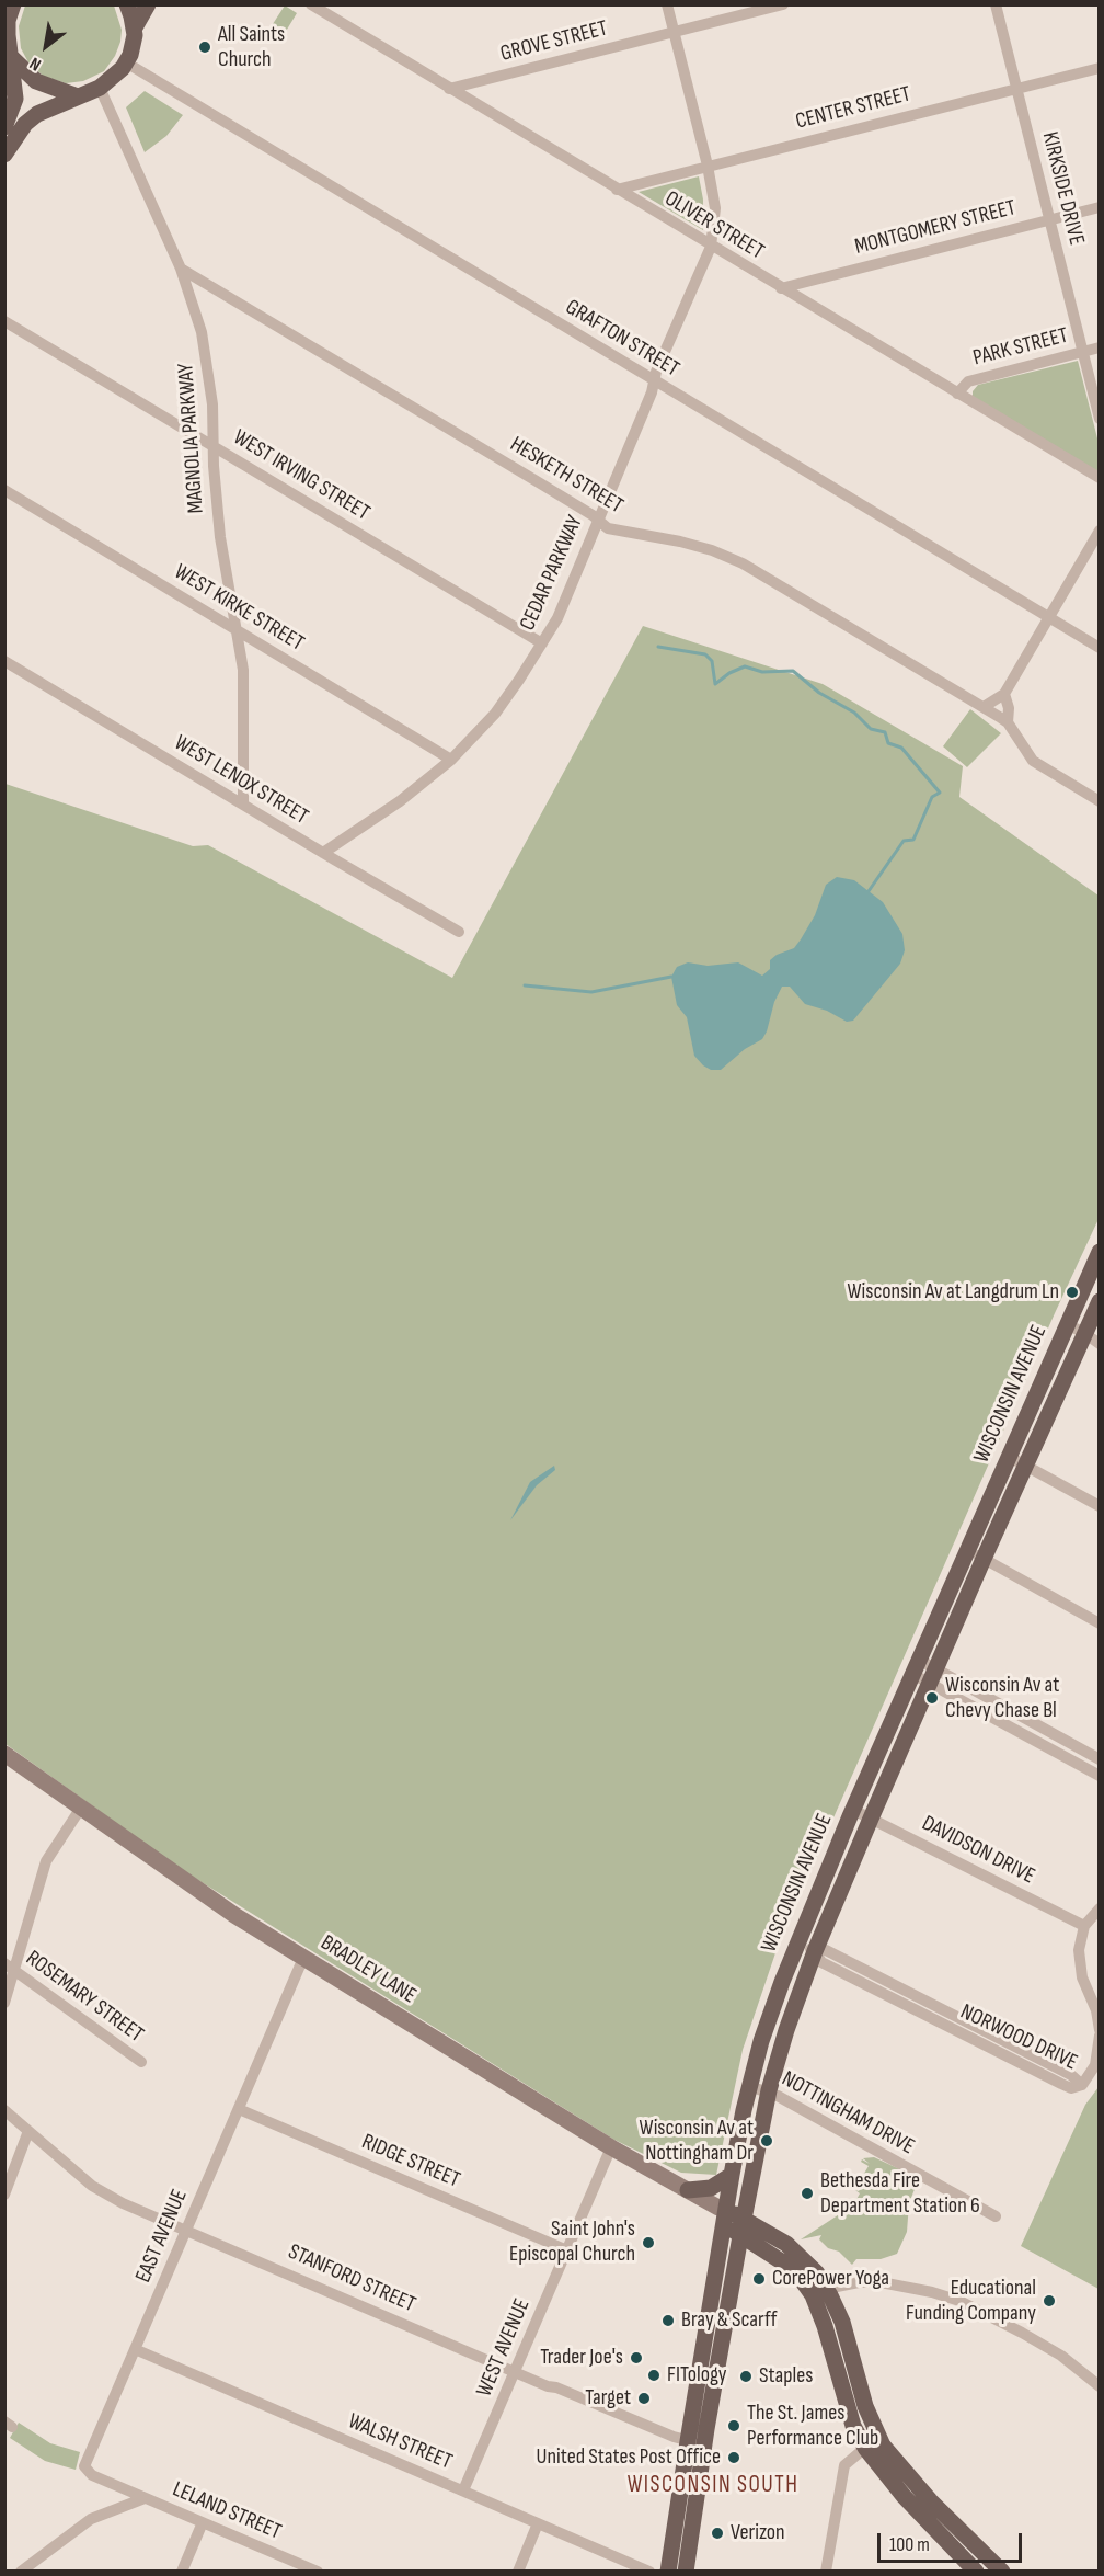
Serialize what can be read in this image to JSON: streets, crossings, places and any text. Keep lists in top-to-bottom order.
{
  "streets": {
    "main road": ["WISCONSIN AVENUE", "BRADLEY LANE"],
    "street": [
      "GROVE STREET",
      "CENTER STREET",
      "KIRKSIDE DRIVE",
      "OLIVER STREET",
      "MONTGOMERY STREET",
      "GRAFTON STREET",
      "PARK STREET",
      "MAGNOLIA PARKWAY",
      "WEST IRVING STREET",
      "HESKETH STREET",
      "CEDAR PARKWAY",
      "WEST KIRKE STREET",
      "WEST LENOX STREET",
      "DAVIDSON DRIVE",
      "ROSEMARY STREET",
      "NORWOOD DRIVE",
      "NOTTINGHAM DRIVE",
      "RIDGE STREET",
      "EAST AVENUE",
      "STANFORD STREET",
      "WEST AVENUE",
      "WALSH STREET",
      "LELAND STREET"
    ]
  },
  "crossings": [
    ["GROVE STREET", "OLIVER STREET"],
    ["GROVE STREET", "CEDAR PARKWAY"],
    ["CENTER STREET", "KIRKSIDE DRIVE"],
    ["CENTER STREET", "OLIVER STREET"],
    ["CENTER STREET", "CEDAR PARKWAY"],
    ["KIRKSIDE DRIVE", "MONTGOMERY STREET"],
    ["KIRKSIDE DRIVE", "PARK STREET"],
    ["OLIVER STREET", "MONTGOMERY STREET"],
    ["OLIVER STREET", "PARK STREET"],
    ["OLIVER STREET", "CEDAR PARKWAY"],
    ["GRAFTON STREET", "CEDAR PARKWAY"],
    ["MAGNOLIA PARKWAY", "WEST IRVING STREET"],
    ["MAGNOLIA PARKWAY", "HESKETH STREET"],
    ["MAGNOLIA PARKWAY", "WEST KIRKE STREET"],
    ["MAGNOLIA PARKWAY", "WEST LENOX STREET"],
    ["WEST IRVING STREET", "CEDAR PARKWAY"],
    ["HESKETH STREET", "CEDAR PARKWAY"],
    ["CEDAR PARKWAY", "WEST KIRKE STREET"],
    ["CEDAR PARKWAY", "WEST LENOX STREET"],
    ["WISCONSIN AVENUE", "DAVIDSON DRIVE"],
    ["WISCONSIN AVENUE", "BRADLEY LANE"],
    ["WISCONSIN AVENUE", "NORWOOD DRIVE"],
    ["WISCONSIN AVENUE", "NOTTINGHAM DRIVE"],
    ["WISCONSIN AVENUE", "STANFORD STREET"],
    ["BRADLEY LANE", "EAST AVENUE"],
    ["BRADLEY LANE", "WEST AVENUE"],
    ["RIDGE STREET", "EAST AVENUE"],
    ["RIDGE STREET", "WEST AVENUE"],
    ["EAST AVENUE", "STANFORD STREET"],
    ["EAST AVENUE", "WALSH STREET"],
    ["EAST AVENUE", "LELAND STREET"],
    ["STANFORD STREET", "WEST AVENUE"],
    ["WEST AVENUE", "WALSH STREET"]
  ],
  "districts": ["WISCONSIN SOUTH"],
  "places": [
    "All Saints Church",
    "Wisconsin Av at Langdrum Ln",
    "Wisconsin Av at Chevy Chase Bl",
    "Wisconsin Av at Nottingham Dr",
    "Bethesda Fire Department Station 6",
    "Saint John's Episcopal Church",
    "CorePower Yoga",
    "Educational Funding Company",
    "Bray & Scarff",
    "Trader Joe's",
    "FITology",
    "Staples",
    "Target",
    "The St. James Performance Club",
    "United States Post Office",
    "Verizon"
  ],
  "scale_bar": "100 m",
  "north": "bottom left"
}
